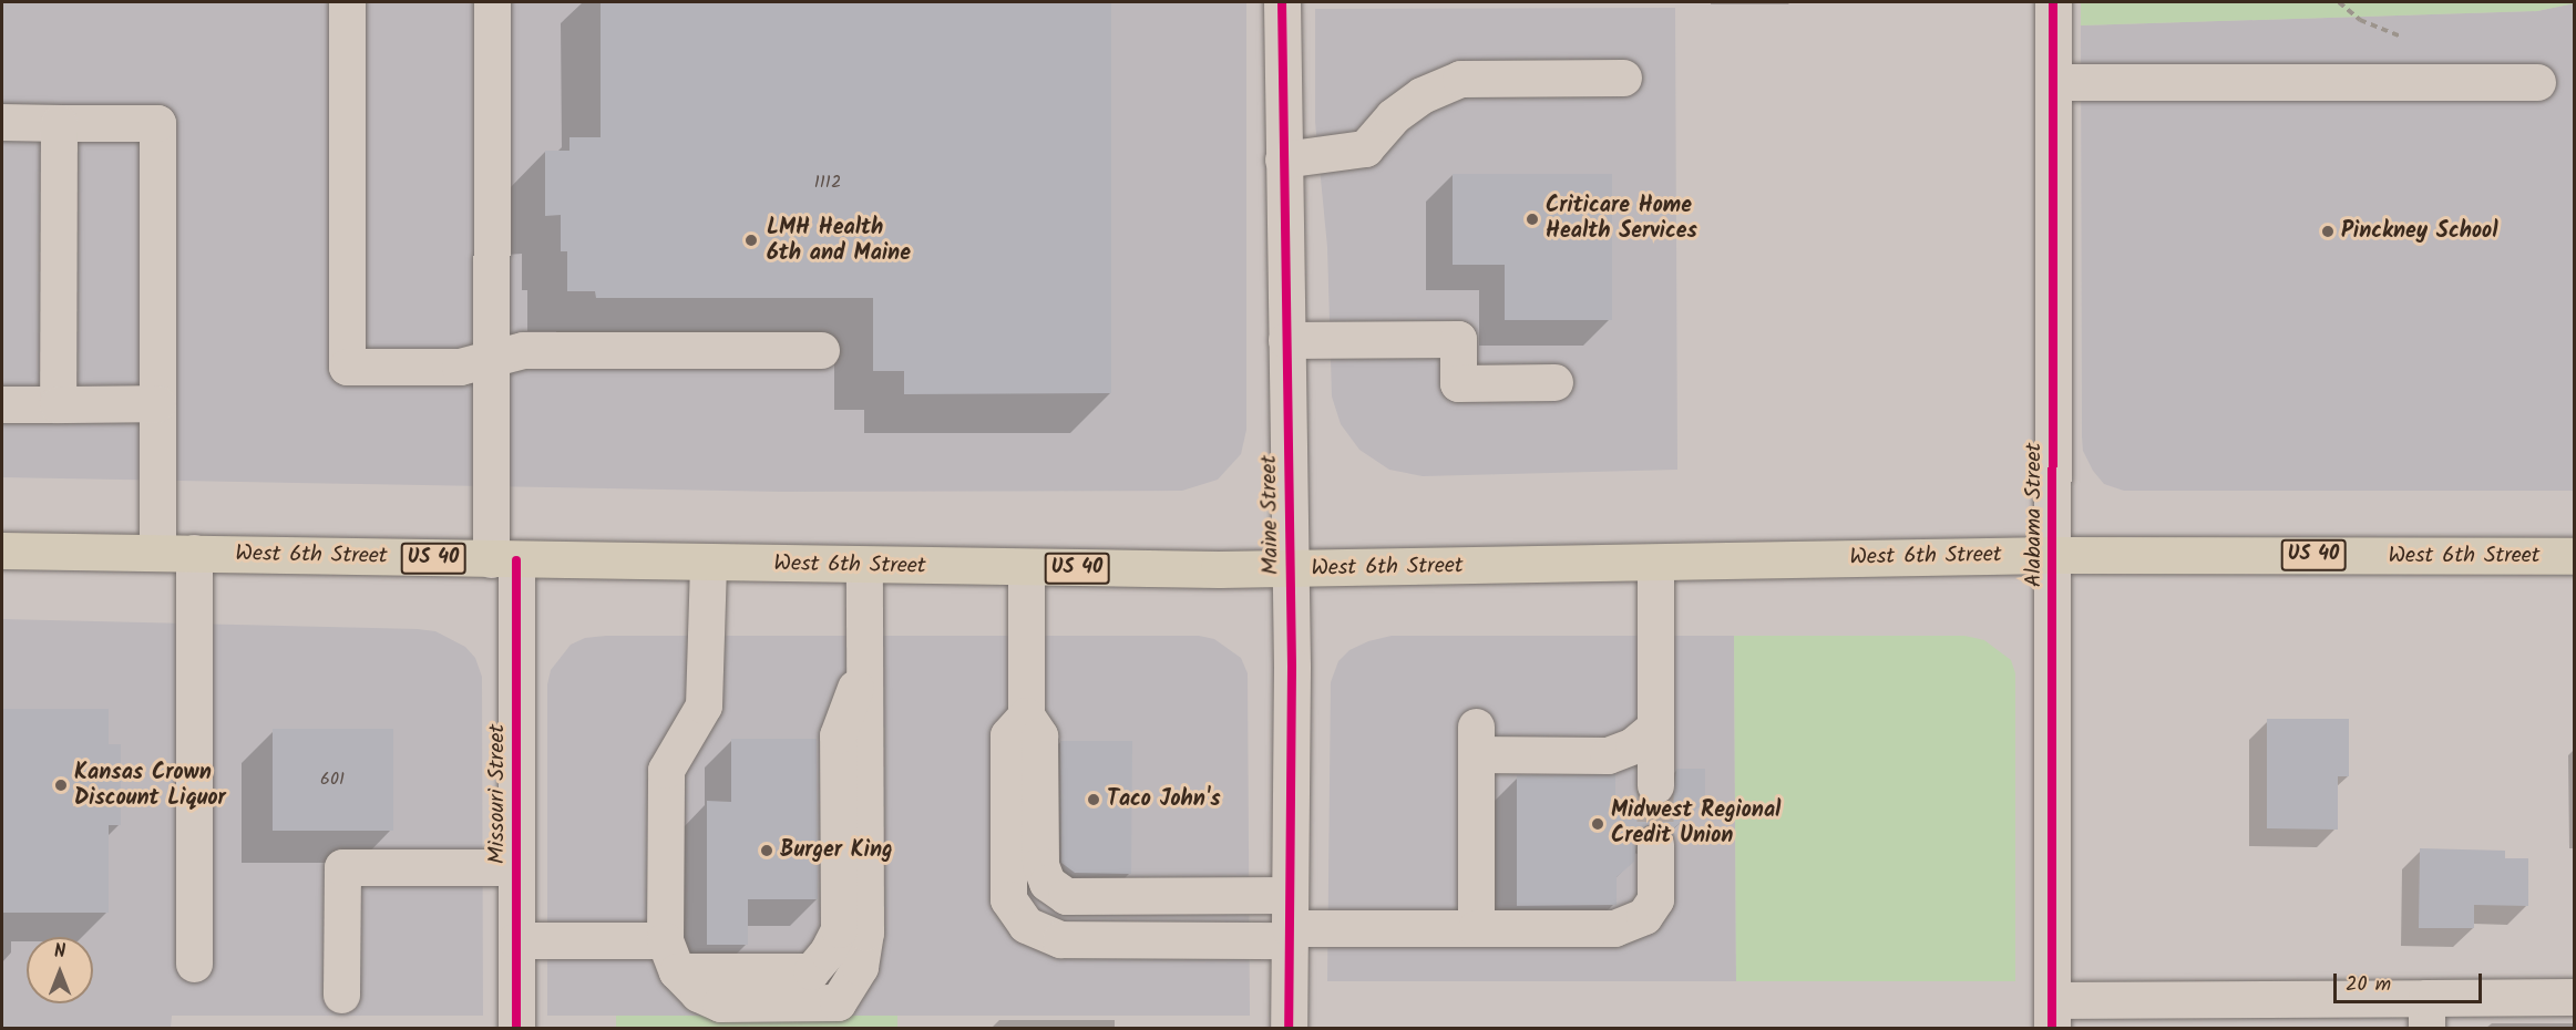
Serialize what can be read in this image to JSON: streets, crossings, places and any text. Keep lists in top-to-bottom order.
{
  "streets": {
    "highway": ["US 40", "West 6th Street"],
    "street": ["Maine Street", "Alabama Street", "Missouri Street"]
  },
  "crossings": [
    ["Maine Street", "West 6th Street"],
    ["Alabama Street", "West 6th Street"],
    ["West 6th Street", "Missouri Street"]
  ],
  "places": [
    "Criticare Home Health Services",
    "Pinckney School",
    "LMH Health 6th and Maine",
    "Kansas Crown Discount Liquor",
    "Taco John's",
    "Midwest Regional Credit Union",
    "Burger King"
  ],
  "house_numbers": ["1112", "601"],
  "scale_bar": "20 m",
  "north": "top"
}
